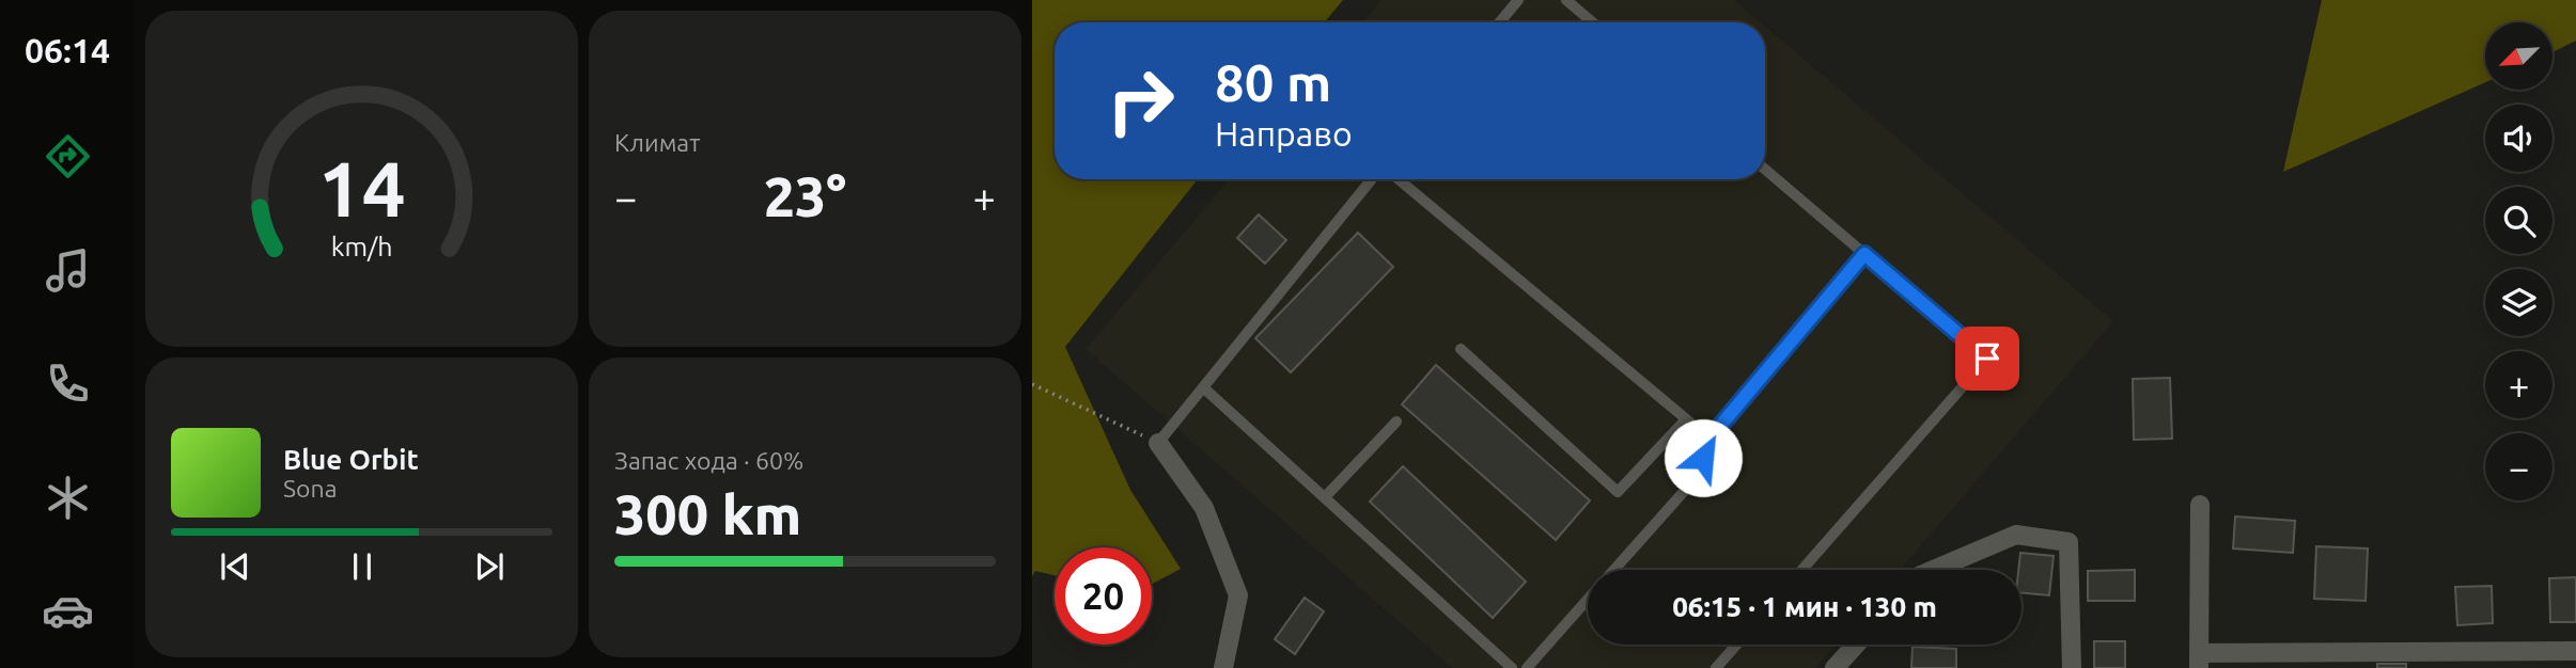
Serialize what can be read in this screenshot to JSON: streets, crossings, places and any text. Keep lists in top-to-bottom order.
{
  "north": "bottom left",
  "page": {
    "tabs": "06:14",
    "tile": [
      "Климат",
      ["Запас хода · 60%", "300 km"]
    ],
    "map_buttons": ["+", "−"],
    "turn": ["80 m", "Направо"],
    "heat": ["−", "23°", "+"],
    "song": ["Blue Orbit", "Sona"],
    "limit": "20",
    "trip": "06:15 · 1 мин · 130 m",
    "gauge": ["14", "km/h"]
  }
}
